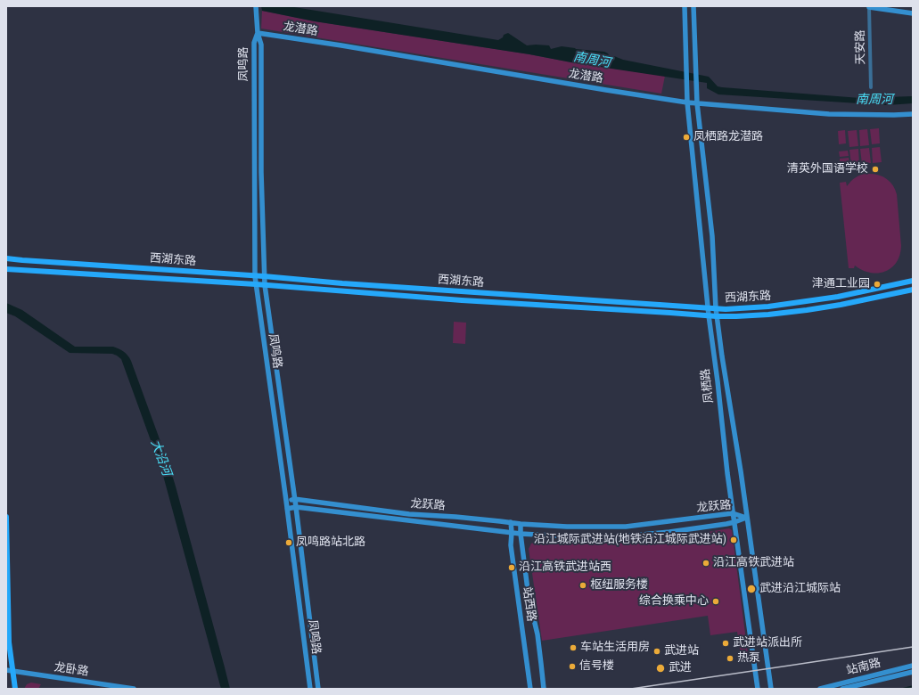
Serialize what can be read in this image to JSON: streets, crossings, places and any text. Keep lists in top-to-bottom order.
{
  "streets": {
    "main road": ["西湖东路"],
    "street": [
      "龙潜路",
      "天安路",
      "凤鸣路",
      "凤栖路",
      "龙跃路",
      "站西路",
      "站南路",
      "龙卧路"
    ]
  },
  "crossings": [
    ["龙潜路", "凤鸣路"],
    ["龙潜路", "凤栖路"],
    ["凤鸣路", "西湖东路"],
    ["凤鸣路", "龙跃路"],
    ["西湖东路", "凤栖路"],
    ["凤栖路", "龙跃路"],
    ["龙跃路", "站西路"]
  ],
  "water": ["南周河", "大沿河"],
  "places": [
    "凤栖路龙潜路",
    "清英外国语学校",
    "津通工业园",
    "沿江城际武进站(地铁沿江城际武进站)",
    "凤鸣路站北路",
    "沿江高铁武进站",
    "沿江高铁武进站西",
    "枢纽服务楼",
    "武进沿江城际站",
    "综合换乘中心",
    "武进站派出所",
    "车站生活用房",
    "武进站",
    "热泵",
    "信号楼",
    "武进"
  ]
}
